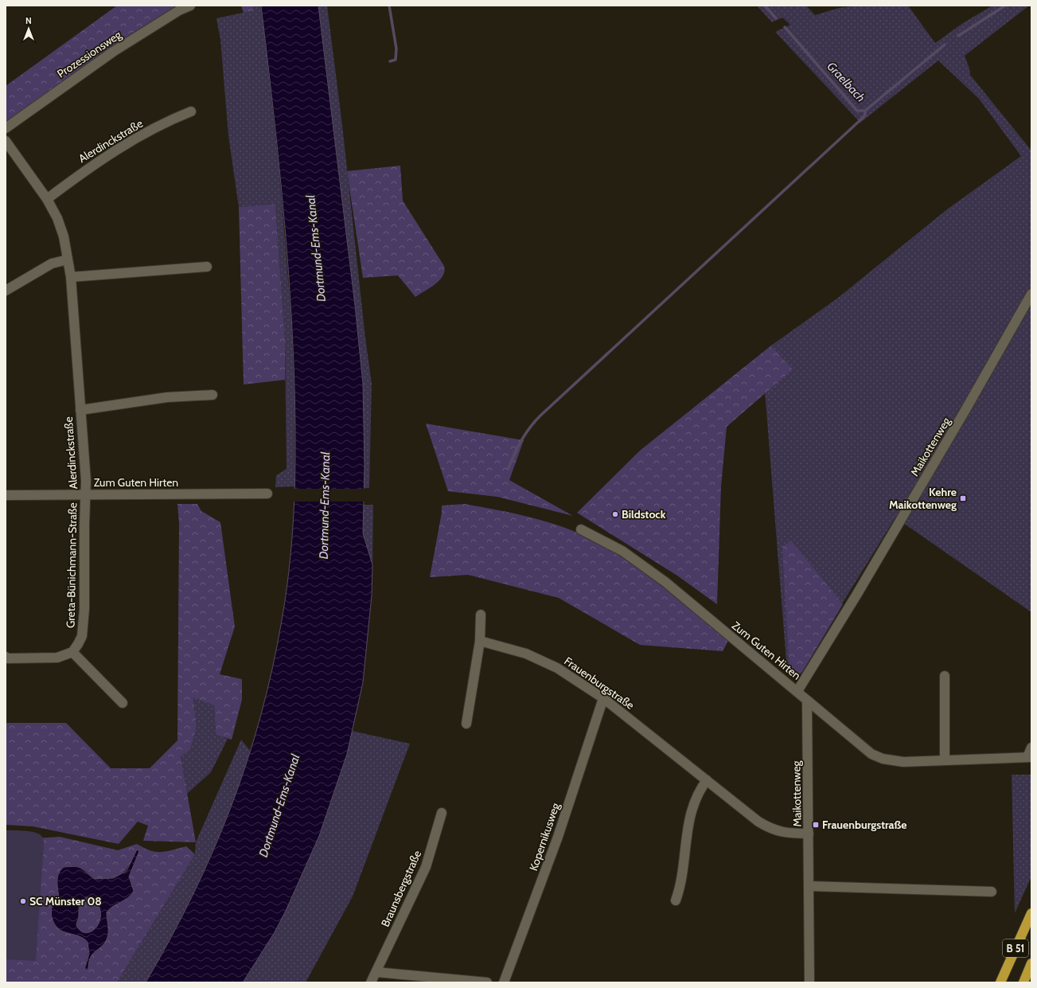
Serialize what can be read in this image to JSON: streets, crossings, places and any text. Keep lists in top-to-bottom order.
{
  "streets": {
    "highway": ["B 51"],
    "street": [
      "Prozessionsweg",
      "Alerdinckstraße",
      "Maikottenweg",
      "Zum Guten Hirten",
      "Greta-Bünichmann-Straße",
      "Frauenburgstraße",
      "Kopernikusweg",
      "Braunsbergstraße"
    ]
  },
  "crossings": [
    ["Alerdinckstraße", "Zum Guten Hirten"],
    ["Alerdinckstraße", "Greta-Bünichmann-Straße"],
    ["Maikottenweg", "Zum Guten Hirten"],
    ["Maikottenweg", "Frauenburgstraße"],
    ["Zum Guten Hirten", "Greta-Bünichmann-Straße"],
    ["Frauenburgstraße", "Kopernikusweg"]
  ],
  "water": ["Graelbach", "Dortmund-Ems-Kanal"],
  "places": {
    "transit": ["Kehre Maikottenweg", "Frauenburgstraße"],
    "other": ["Bildstock", "SC Münster 08"]
  },
  "north": "top"
}
